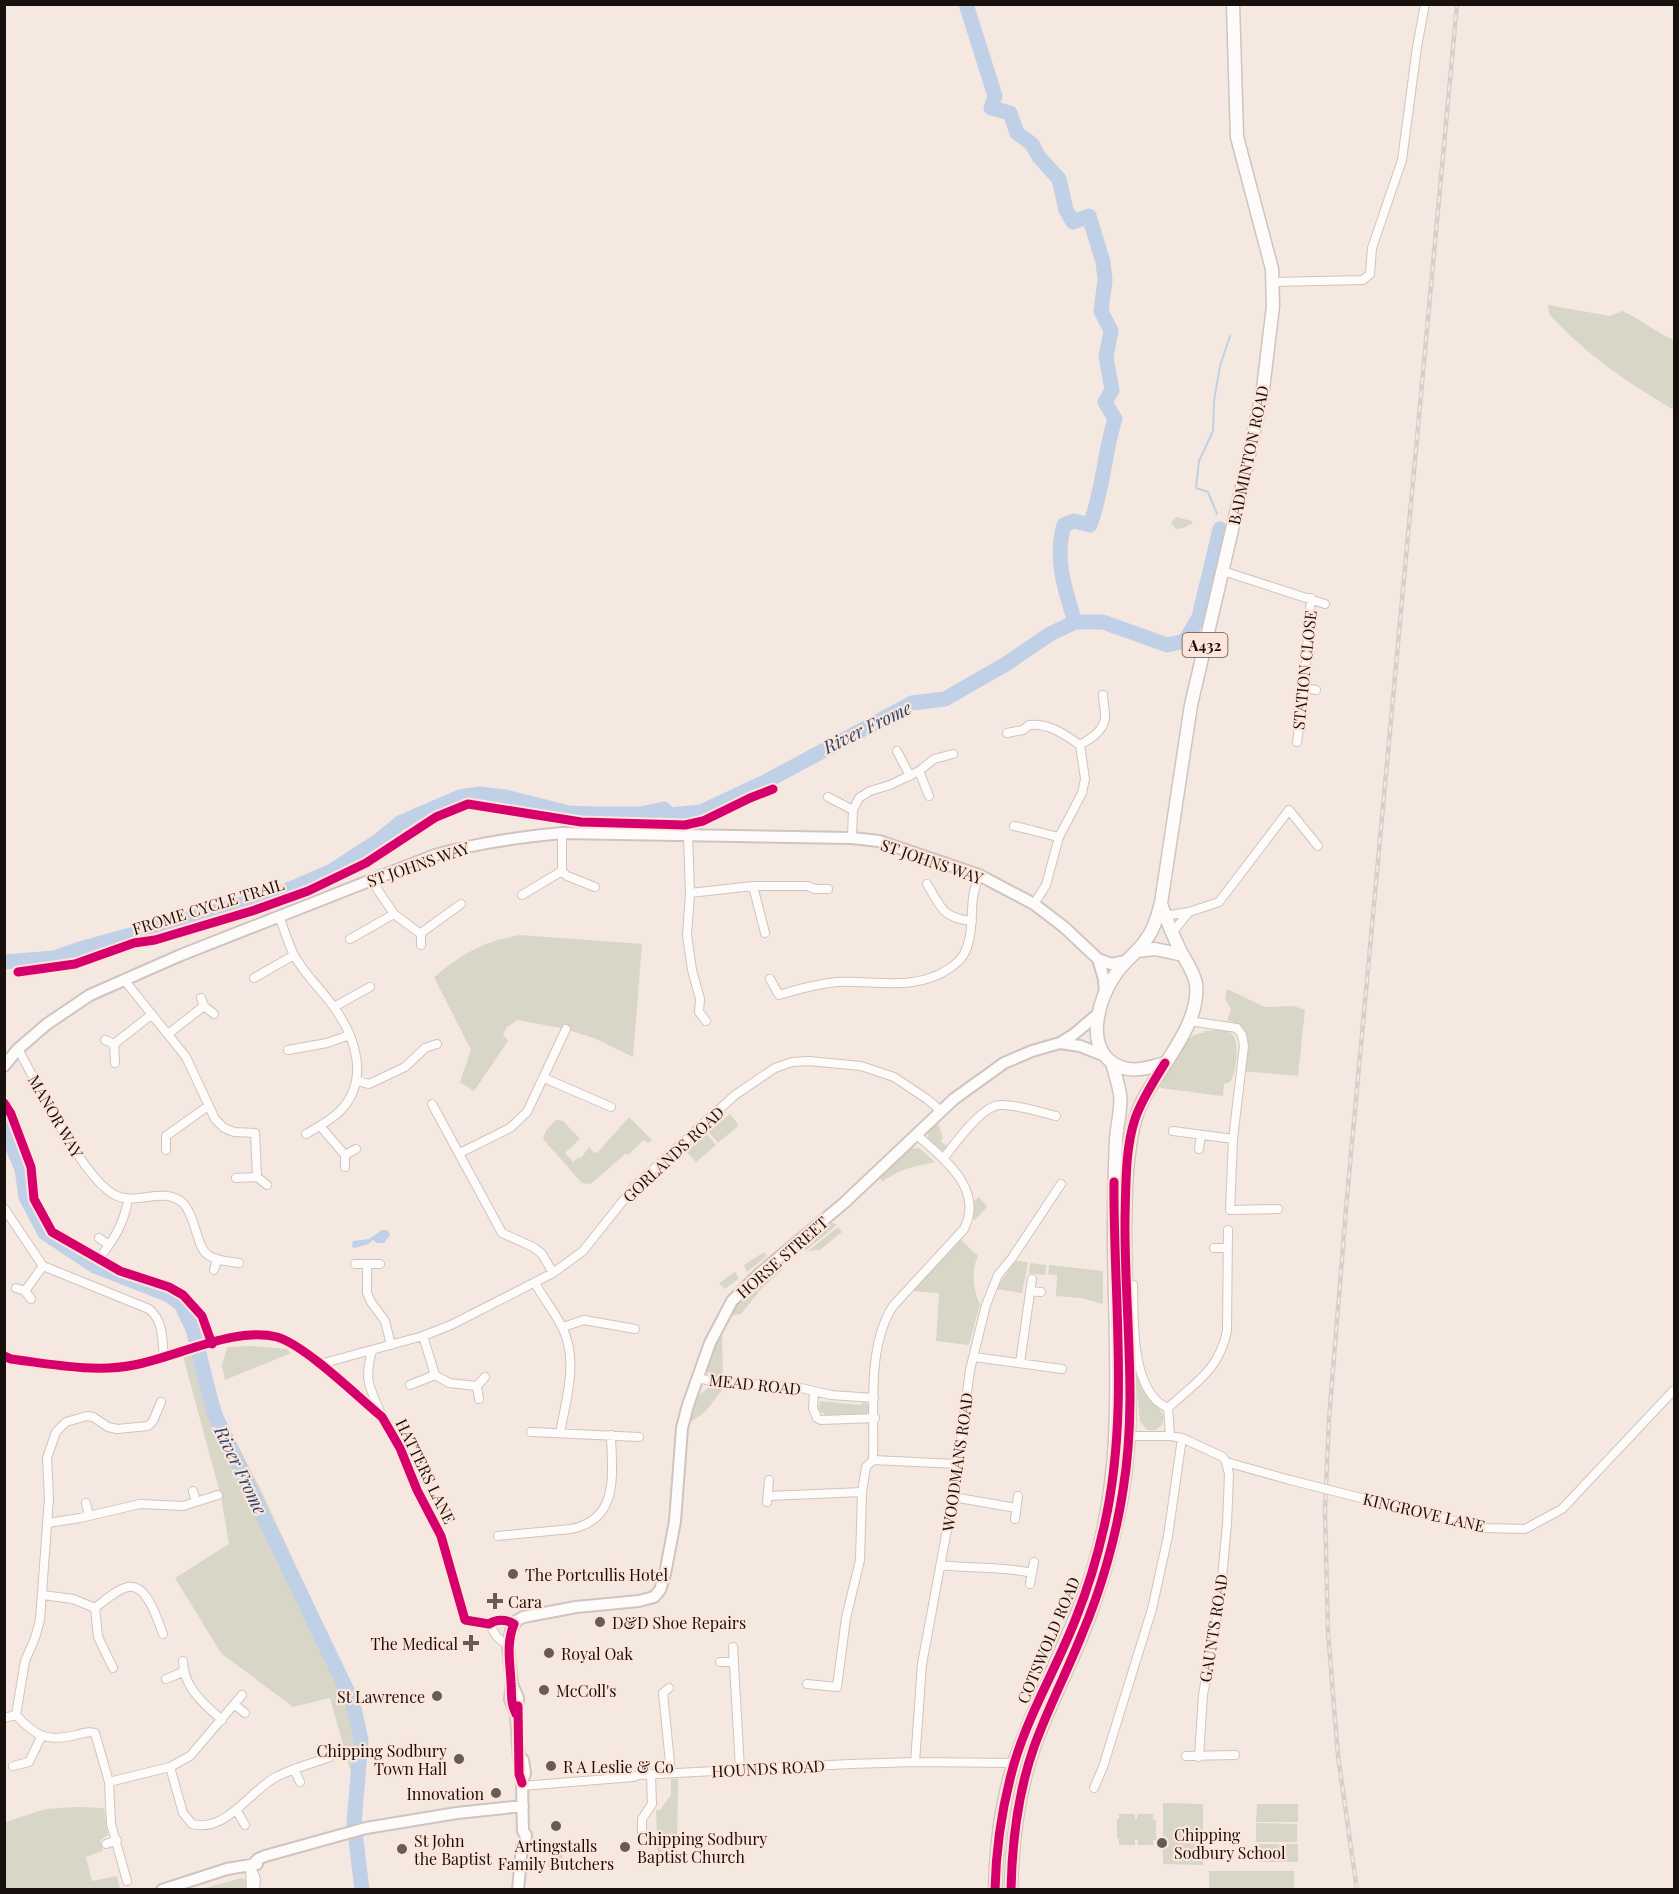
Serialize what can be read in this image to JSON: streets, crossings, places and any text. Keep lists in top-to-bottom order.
{
  "streets": {
    "main road": [
      "BADMINTON ROAD",
      "A432",
      "ST JOHNS WAY",
      "HORSE STREET",
      "COTSWOLD ROAD"
    ],
    "street": [
      "STATION CLOSE",
      "MANOR WAY",
      "GORLANDS ROAD",
      "MEAD ROAD",
      "WOODMANS ROAD",
      "HATTERS LANE",
      "KINGROVE LANE",
      "GAUNTS ROAD",
      "HOUNDS ROAD"
    ],
    "cycle path": ["FROME CYCLE TRAIL"]
  },
  "crossings": [
    ["BADMINTON ROAD", "A432"],
    ["BADMINTON ROAD", "STATION CLOSE"],
    ["BADMINTON ROAD", "HORSE STREET"],
    ["BADMINTON ROAD", "COTSWOLD ROAD"],
    ["A432", "HORSE STREET"],
    ["A432", "COTSWOLD ROAD"],
    ["ST JOHNS WAY", "MANOR WAY"],
    ["GORLANDS ROAD", "HORSE STREET"],
    ["GORLANDS ROAD", "HATTERS LANE"],
    ["HORSE STREET", "MEAD ROAD"],
    ["HORSE STREET", "HATTERS LANE"],
    ["HORSE STREET", "COTSWOLD ROAD"],
    ["WOODMANS ROAD", "HOUNDS ROAD"],
    ["KINGROVE LANE", "GAUNTS ROAD"],
    ["KINGROVE LANE", "COTSWOLD ROAD"],
    ["COTSWOLD ROAD", "HOUNDS ROAD"]
  ],
  "water": ["River Frome"],
  "places": {
    "other": [
      "The Portcullis Hotel",
      "D&D Shoe Repairs",
      "Royal Oak",
      "McColl's",
      "St Lawrence",
      "Chipping Sodbury Town Hall",
      "R A Leslie & Co",
      "Innovation",
      "Artingstalls Family Butchers",
      "Chipping Sodbury School",
      "Chipping Sodbury Baptist Church",
      "St John the Baptist"
    ],
    "health": ["Cara", "The Medical"]
  }
}
